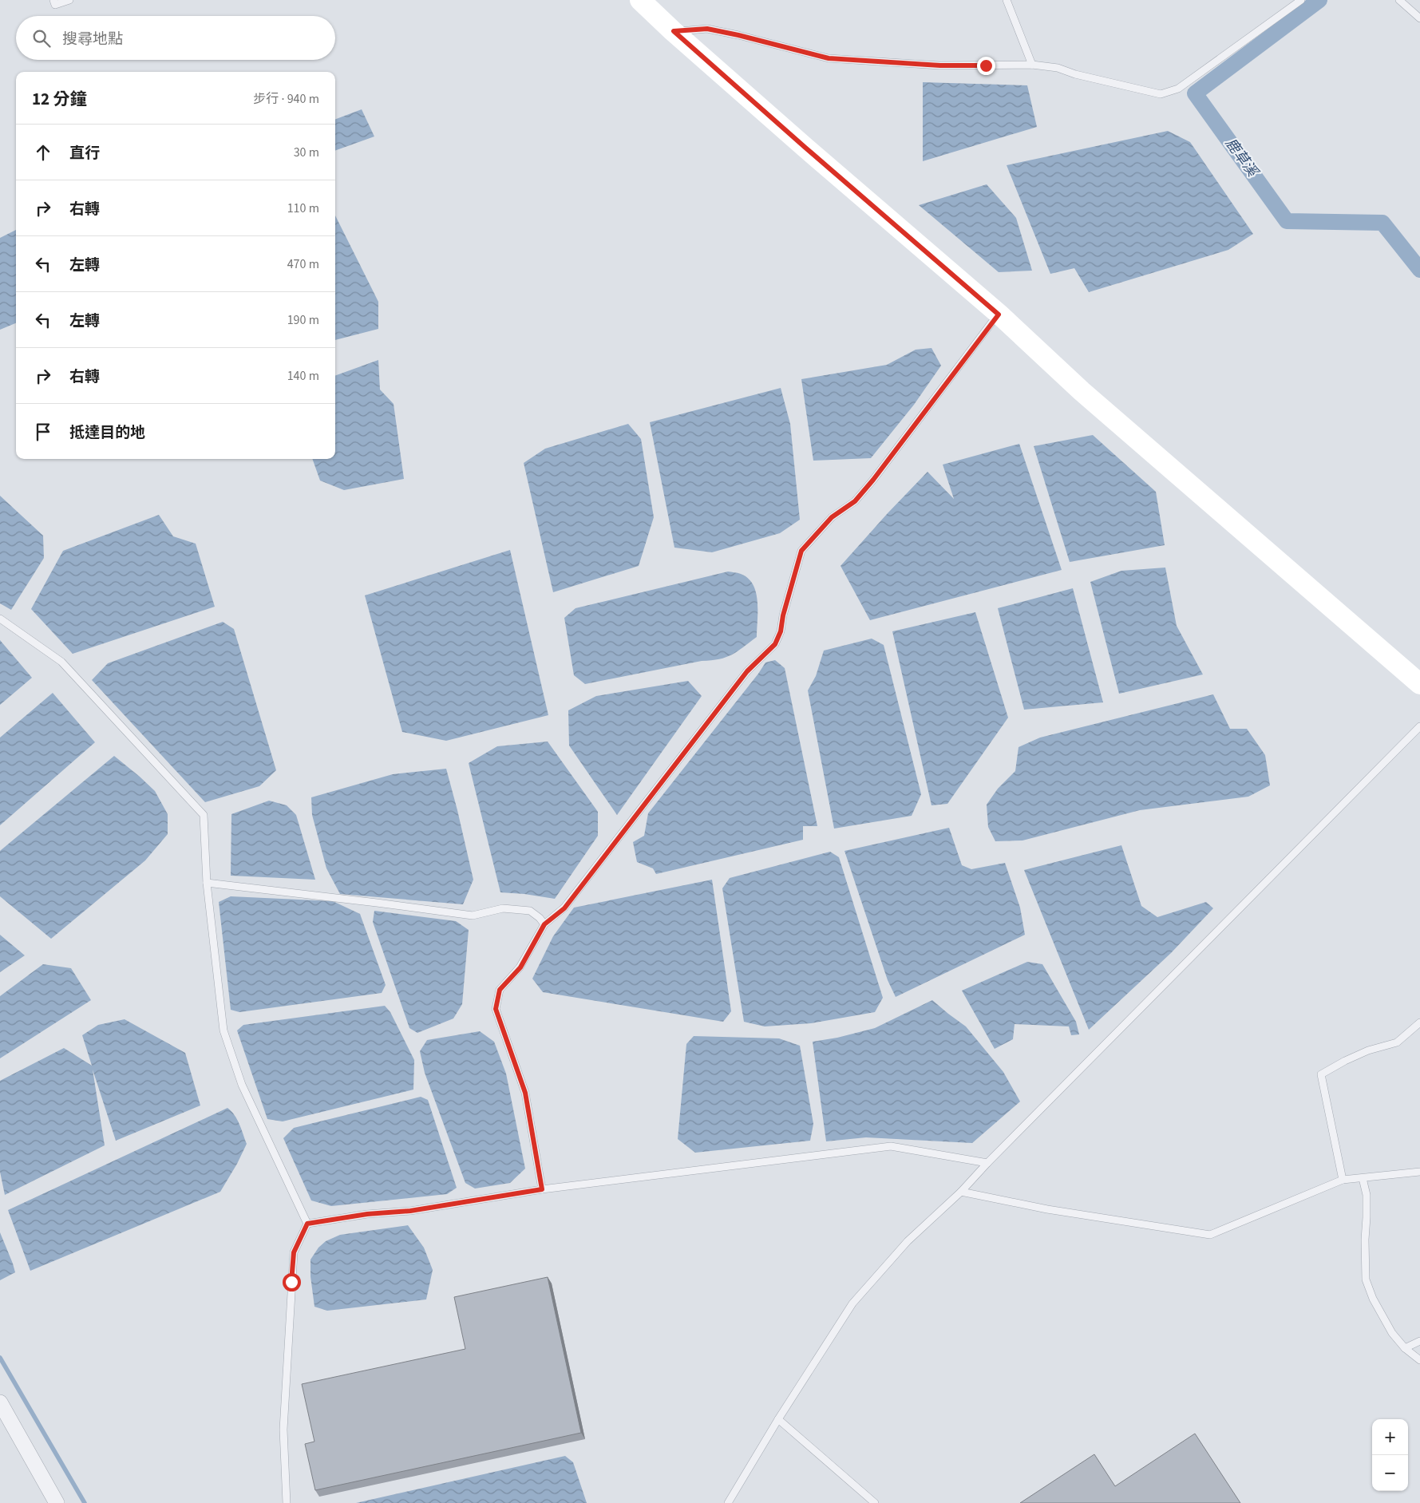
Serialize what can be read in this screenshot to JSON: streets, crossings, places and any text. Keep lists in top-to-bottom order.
{
  "water": ["鹿草溪"],
  "page": {
    "search": "搜尋地點",
    "heading": ["12 分鐘", "步行 · 940 m"],
    "list": [
      ["直行", "30 m"],
      ["右轉", "110 m"],
      ["左轉", "470 m"],
      ["左轉", "190 m"],
      ["右轉", "140 m"],
      "抵達目的地"
    ],
    "map_buttons": ["+", "−"]
  }
}
